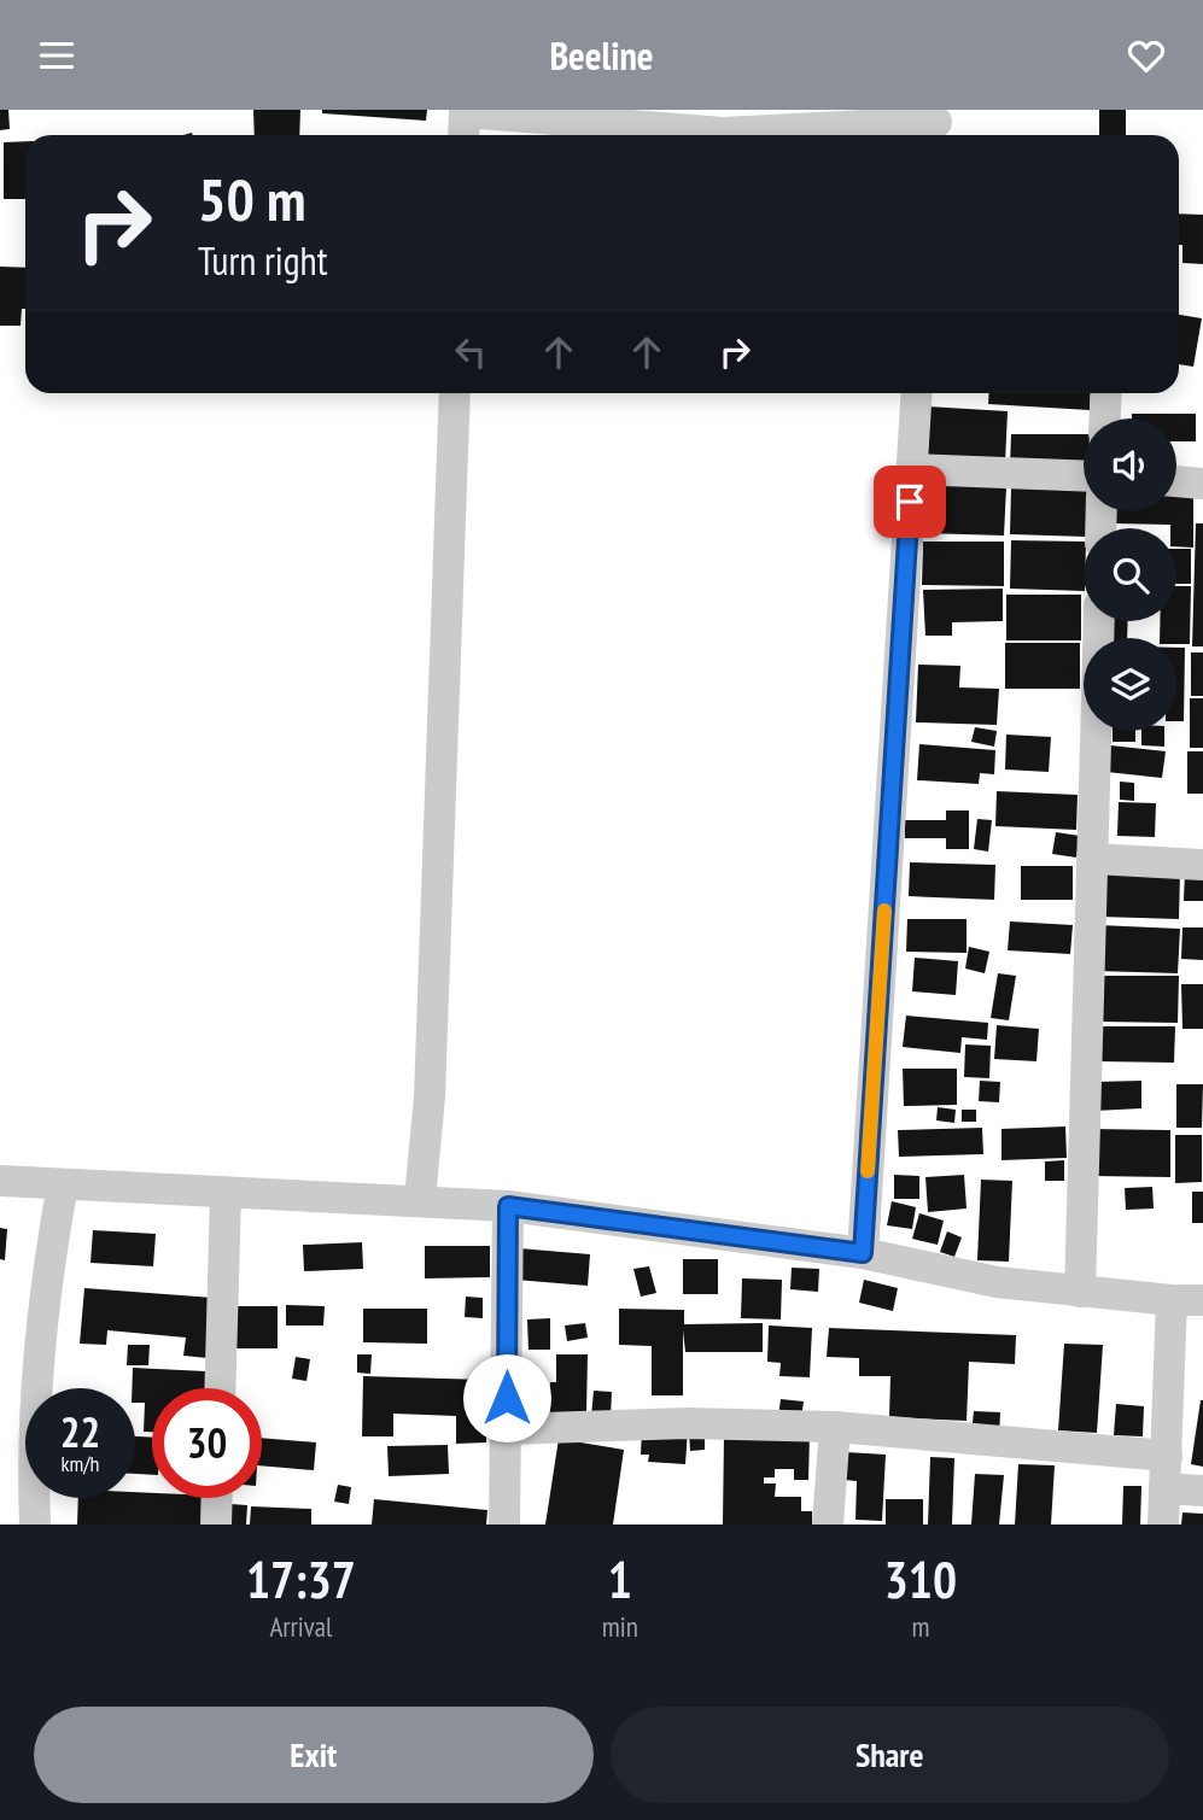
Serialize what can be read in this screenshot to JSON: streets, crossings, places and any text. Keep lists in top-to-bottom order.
{
  "page": {
    "header": "Beeline",
    "turn": ["50 m", "Turn right"],
    "speed": "22 km/h",
    "limit": "30",
    "eta": [
      "17:37",
      "Arrival",
      "1",
      "min",
      "310",
      "m"
    ],
    "buttons": ["Exit", "Share"]
  }
}
